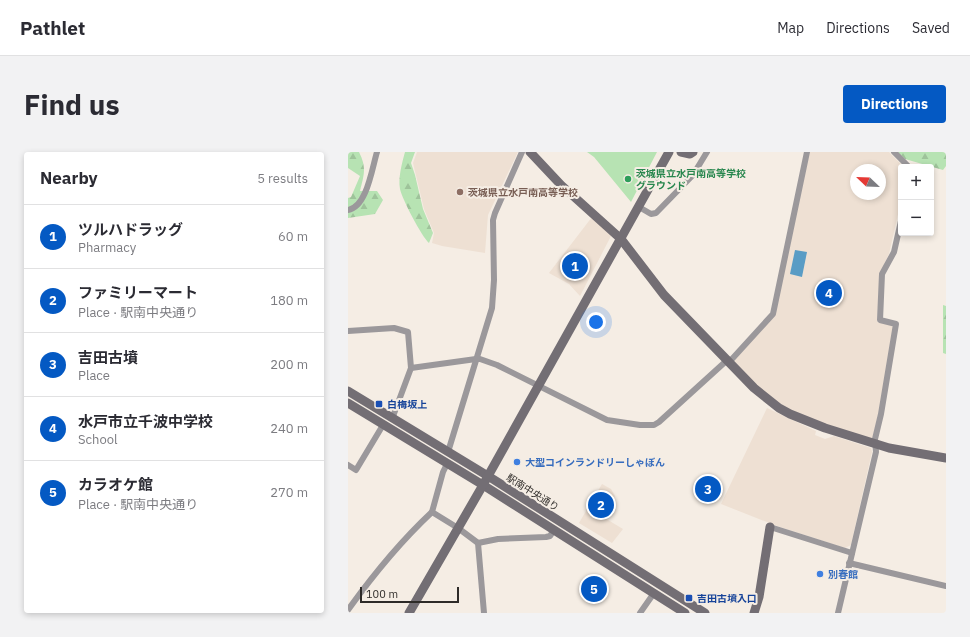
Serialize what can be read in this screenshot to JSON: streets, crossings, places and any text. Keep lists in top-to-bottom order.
{
  "streets": {
    "street": ["駅南中央通り"]
  },
  "places": {
    "other": [
      "茨城県立水戸南高等学校 グラウンド",
      "茨城県立水戸南高等学校",
      "大型コインランドリーしゃぼん",
      "別春館"
    ],
    "transit": ["白梅坂上", "吉田古墳入口"]
  },
  "scale_bar": "100 m",
  "north": "top left",
  "page": {
    "header": "Pathlet",
    "nav": ["Map", "Directions", "Saved"],
    "buttons": "Directions",
    "title": "Find us",
    "heading": ["Nearby", "5 results"],
    "map_buttons": ["+", "−"],
    "list": [
      {
        "mark": "1",
        "name": "ツルハドラッグ",
        "note": "Pharmacy",
        "value": "60 m"
      },
      {
        "mark": "2",
        "name": "ファミリーマート",
        "note": "Place · 駅南中央通り",
        "value": "180 m"
      },
      {
        "mark": "3",
        "name": "吉田古墳",
        "note": "Place",
        "value": "200 m"
      },
      {
        "mark": "4",
        "name": "水戸市立千波中学校",
        "note": "School",
        "value": "240 m"
      },
      {
        "mark": "5",
        "name": "カラオケ館",
        "note": "Place · 駅南中央通り",
        "value": "270 m"
      }
    ],
    "pins": [
      "1",
      "4",
      "3",
      "2",
      "5"
    ],
    "scale": "100 m"
  }
}
